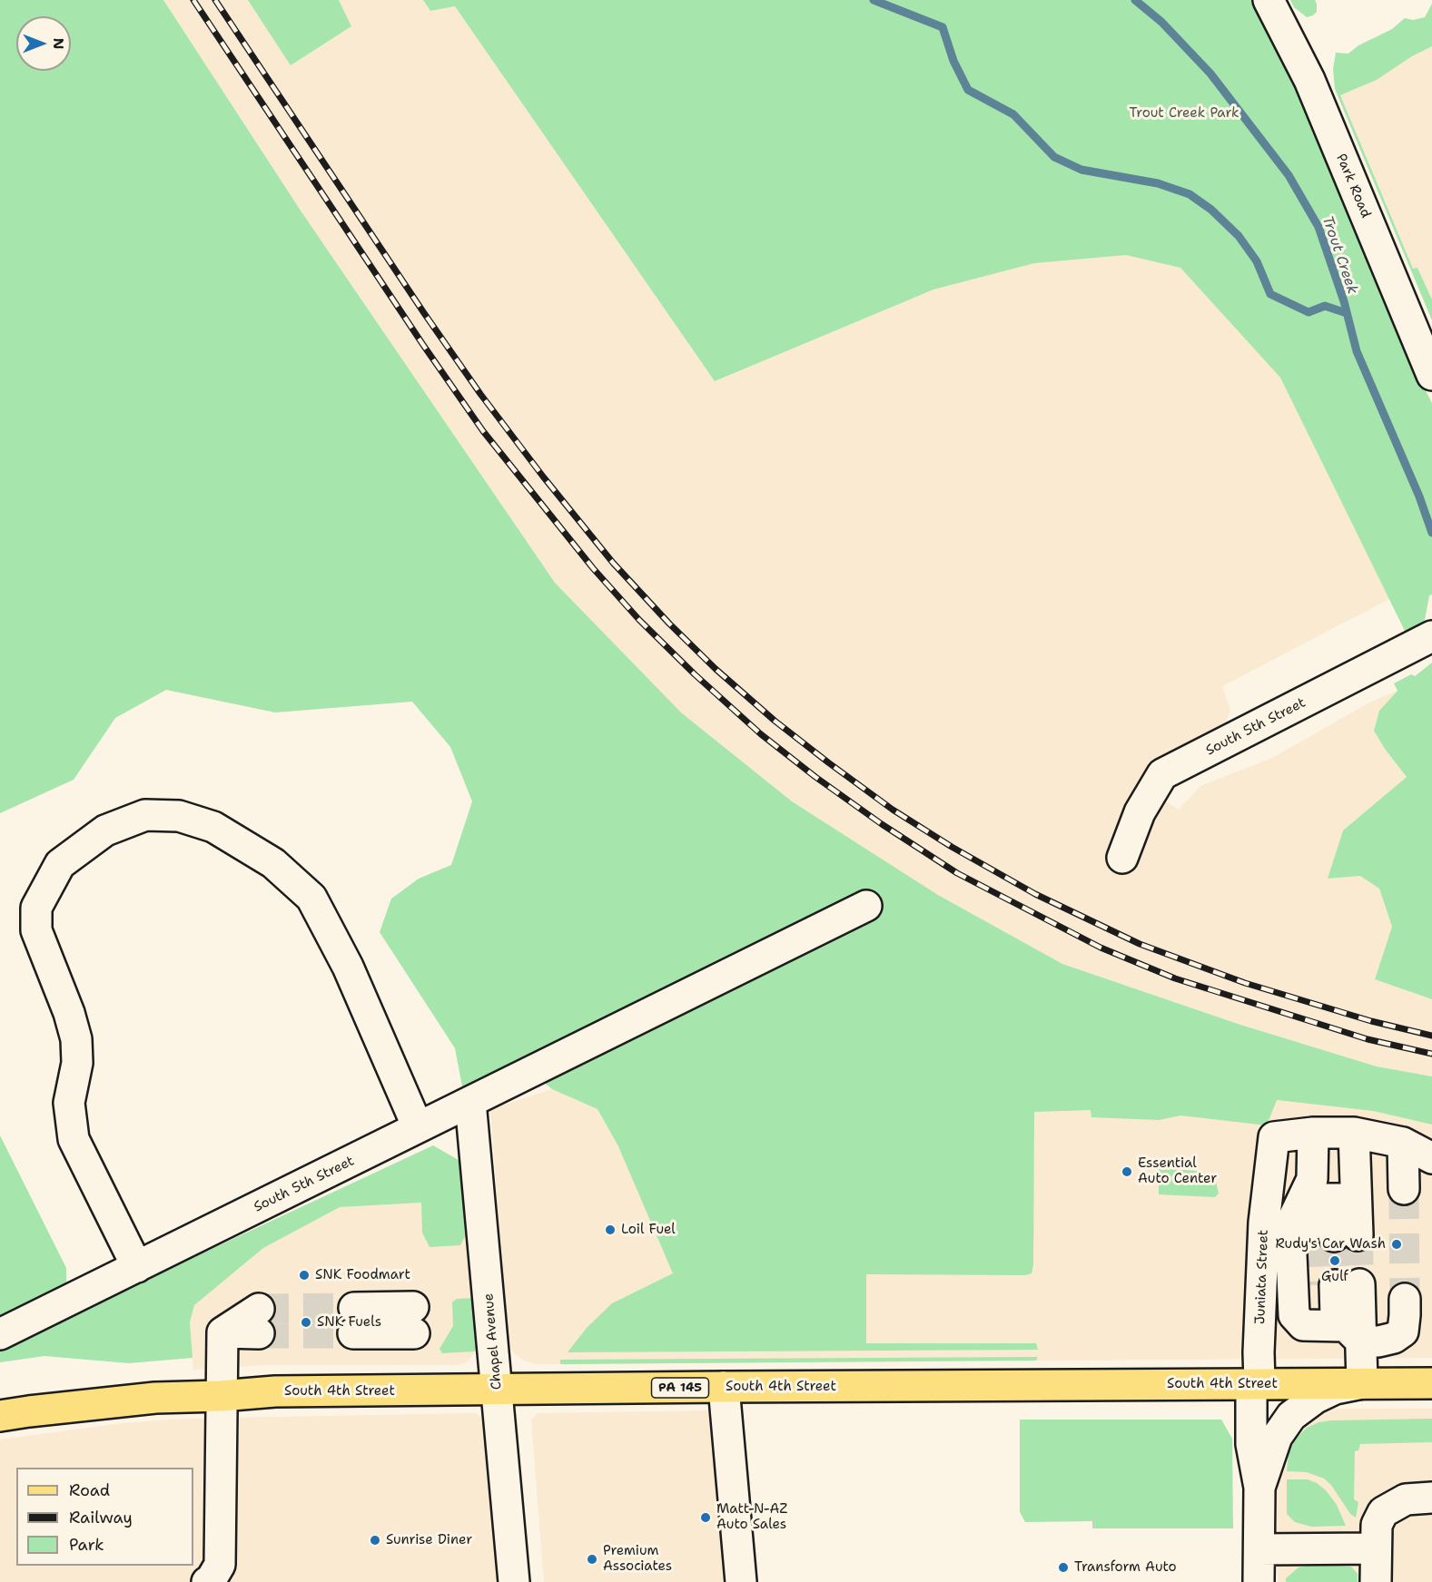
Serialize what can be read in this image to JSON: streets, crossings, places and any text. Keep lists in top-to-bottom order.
{
  "streets": {
    "main road": ["South 4th Street", "PA 145"],
    "street": [
      "Park Road",
      "South 5th Street",
      "Juniata Street",
      "Chapel Avenue"
    ]
  },
  "crossings": [
    ["South 5th Street", "Chapel Avenue"],
    ["Juniata Street", "South 4th Street"],
    ["Chapel Avenue", "South 4th Street"]
  ],
  "water": ["Trout Creek"],
  "parks": ["Trout Creek Park"],
  "places": [
    "Essential Auto Center",
    "Loil Fuel",
    "Rudy's Car Wash",
    "Gulf",
    "SNK Foodmart",
    "SNK Fuels",
    "Matt-N-AZ Auto Sales",
    "Sunrise Diner",
    "Premium Associates",
    "Transform Auto"
  ],
  "legend": ["Road", "Railway", "Park"],
  "north": "right"
}
